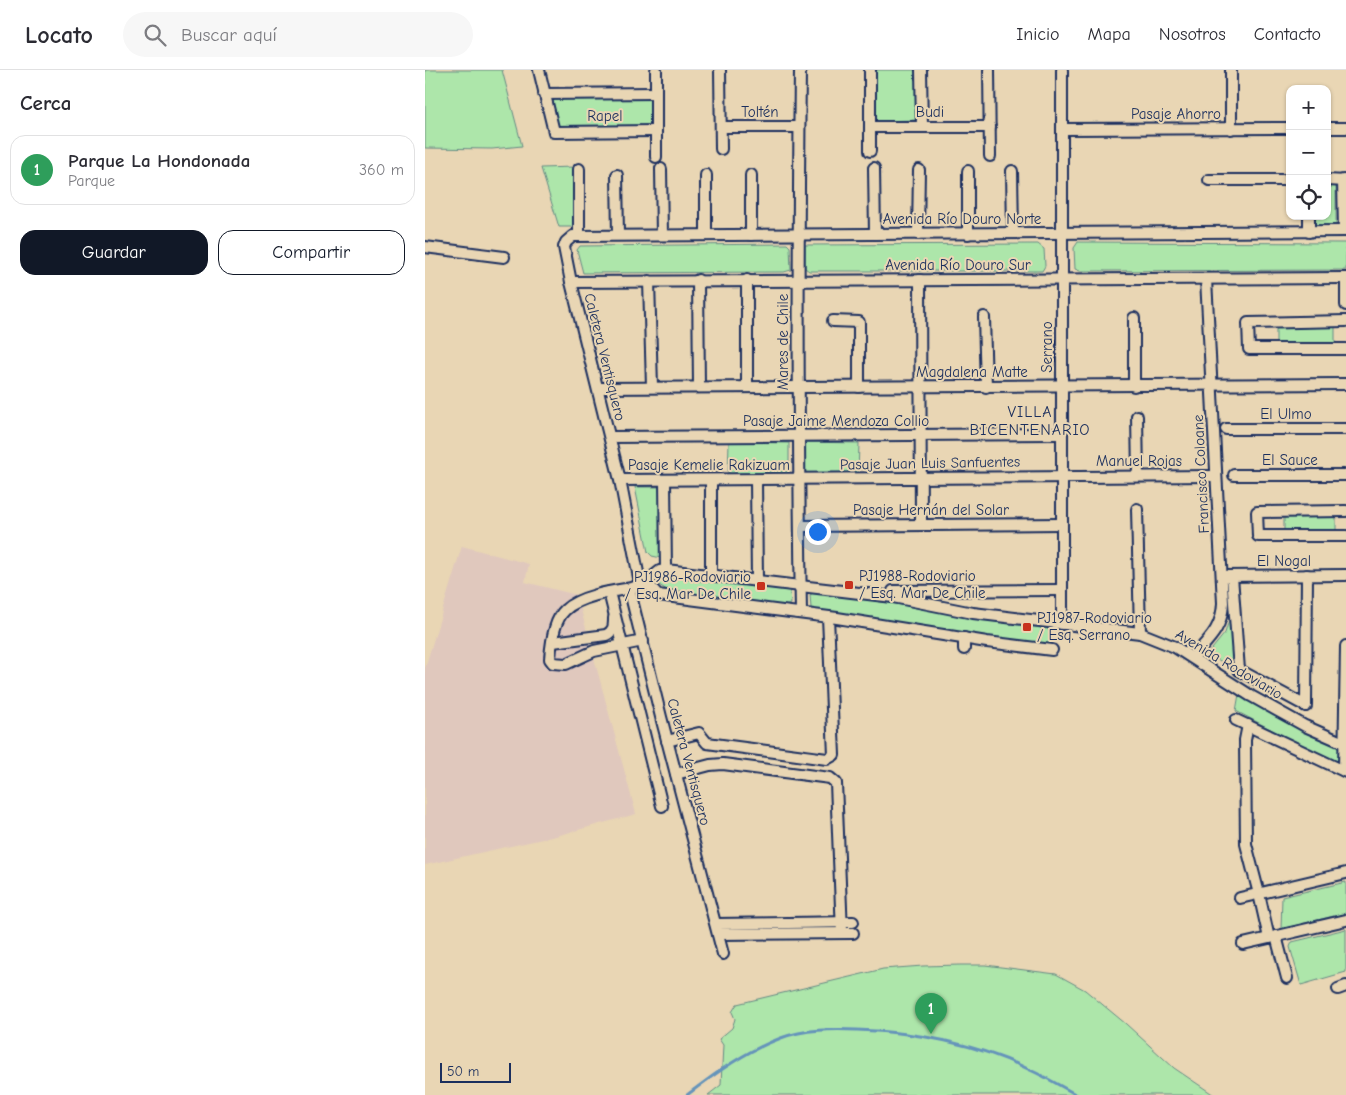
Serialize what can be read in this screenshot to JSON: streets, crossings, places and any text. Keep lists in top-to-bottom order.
{
  "streets": {
    "street": [
      "Toltén",
      "Budi",
      "Pasaje Ahorro",
      "Rapel",
      "Avenida Río Douro Norte",
      "Avenida Río Douro Sur",
      "Mares de Chile",
      "Serrano",
      "Caletera Ventisquero",
      "Magdalena Matte",
      "El Ulmo",
      "Pasaje Jaime Mendoza Collio",
      "El Sauce",
      "Manuel Rojas",
      "Pasaje Juan Luis Sanfuentes",
      "Pasaje Kemelie Rakizuam",
      "Francisco Coloane",
      "Pasaje Hernán del Solar",
      "El Nogal",
      "Avenida Rodoviario"
    ]
  },
  "crossings": [
    ["Toltén", "Mares de Chile"],
    ["Pasaje Ahorro", "Serrano"],
    ["Avenida Río Douro Norte", "Mares de Chile"],
    ["Avenida Río Douro Norte", "Serrano"],
    ["Avenida Río Douro Norte", "Caletera Ventisquero"],
    ["Avenida Río Douro Sur", "Mares de Chile"],
    ["Avenida Río Douro Sur", "Serrano"],
    ["Avenida Río Douro Sur", "Caletera Ventisquero"],
    ["Avenida Río Douro Sur", "Francisco Coloane"],
    ["Mares de Chile", "Magdalena Matte"],
    ["Mares de Chile", "Pasaje Jaime Mendoza Collio"],
    ["Mares de Chile", "Pasaje Juan Luis Sanfuentes"],
    ["Mares de Chile", "Pasaje Kemelie Rakizuam"],
    ["Mares de Chile", "Pasaje Hernán del Solar"],
    ["Mares de Chile", "Avenida Rodoviario"],
    ["Serrano", "Magdalena Matte"],
    ["Serrano", "Pasaje Jaime Mendoza Collio"],
    ["Serrano", "Manuel Rojas"],
    ["Serrano", "Pasaje Juan Luis Sanfuentes"],
    ["Serrano", "Pasaje Hernán del Solar"],
    ["Serrano", "Avenida Rodoviario"],
    ["Caletera Ventisquero", "Magdalena Matte"],
    ["Caletera Ventisquero", "Pasaje Jaime Mendoza Collio"],
    ["Caletera Ventisquero", "Pasaje Kemelie Rakizuam"],
    ["Magdalena Matte", "Francisco Coloane"],
    ["Manuel Rojas", "Pasaje Juan Luis Sanfuentes"],
    ["Manuel Rojas", "Francisco Coloane"],
    ["Pasaje Juan Luis Sanfuentes", "Pasaje Kemelie Rakizuam"],
    ["Francisco Coloane", "El Nogal"],
    ["Francisco Coloane", "Avenida Rodoviario"]
  ],
  "districts": ["VILLA BICENTENARIO"],
  "places": {
    "transit": ["PJ1988-Rodoviario / Esq. Mar De Chile", "PJ1986-Rodoviario / Esq. Mar De Chile", "PJ1987-Rodoviario / Esq. Serrano"]
  },
  "scale_bar": "50 m",
  "page": {
    "header": "Locato",
    "search": "Buscar aquí",
    "nav": [
      "Inicio",
      "Mapa",
      "Nosotros",
      "Contacto"
    ],
    "heading": "Cerca",
    "map_buttons": ["+", "−"],
    "list": [
      {
        "mark": "1",
        "name": "Parque La Hondonada",
        "note": "Parque",
        "value": "360 m"
      }
    ],
    "buttons": ["Guardar", "Compartir"],
    "pins": "1",
    "scale": "50 m"
  }
}
